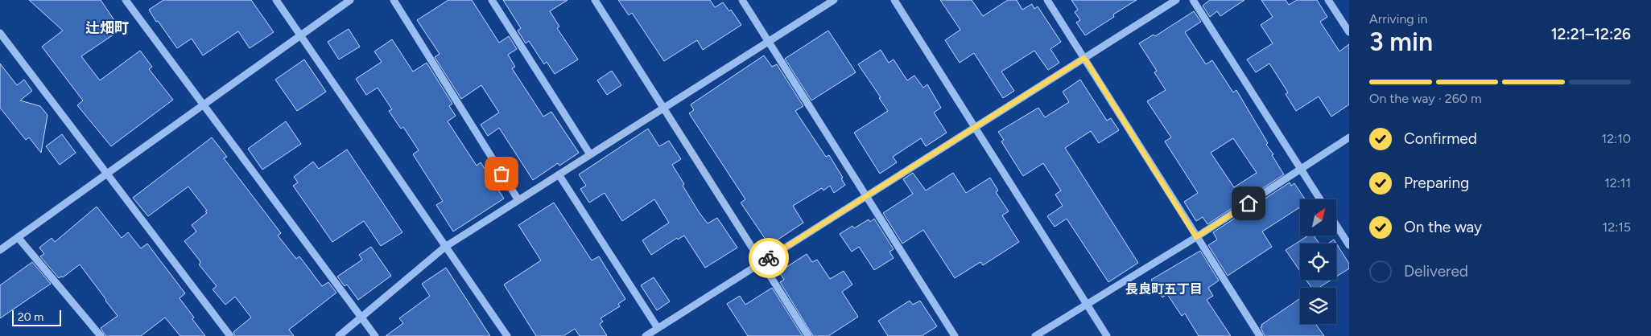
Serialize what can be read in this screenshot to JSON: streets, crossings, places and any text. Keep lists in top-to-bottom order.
{
  "districts": ["辻畑町", "長良町五丁目"],
  "scale_bar": "20 m",
  "north": "top right",
  "page": {
    "heading": ["3 min", "Arriving in", "12:21–12:26"],
    "bar": "On the way · 260 m",
    "list": [
      ["Confirmed", "12:10"],
      ["Preparing", "12:11"],
      ["On the way", "12:15"],
      "Delivered"
    ],
    "scale": "20 m"
  }
}
